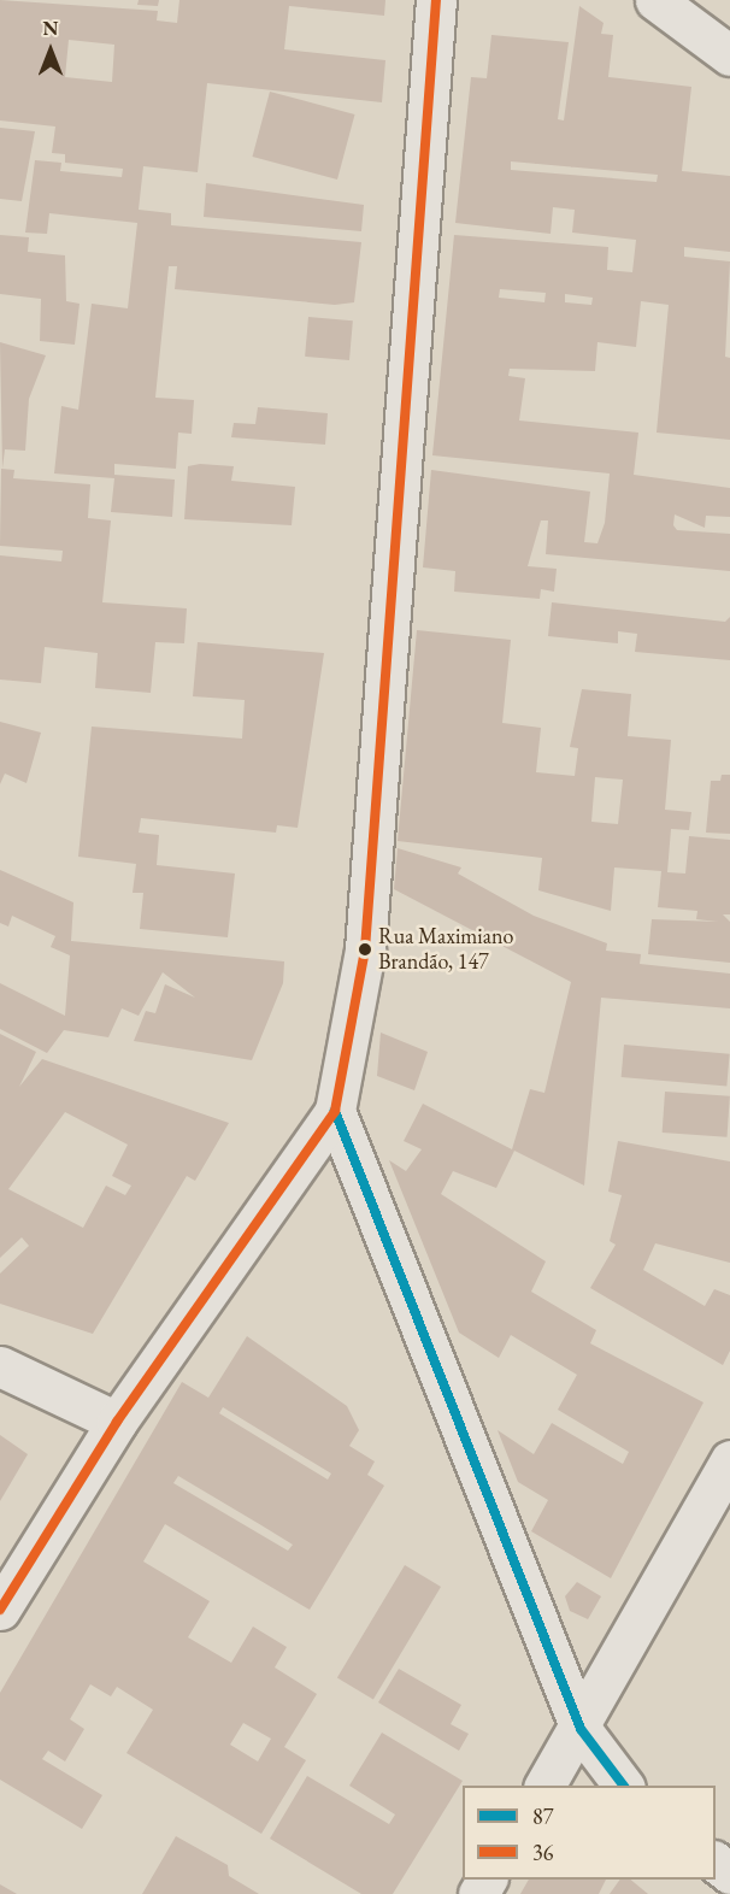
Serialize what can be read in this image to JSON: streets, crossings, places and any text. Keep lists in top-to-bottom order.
{
  "places": ["Rua Maximiano Brandão, 147"],
  "lines": ["transit line 36", "transit line 87"],
  "legend": ["87", "36"],
  "north": "top"
}
